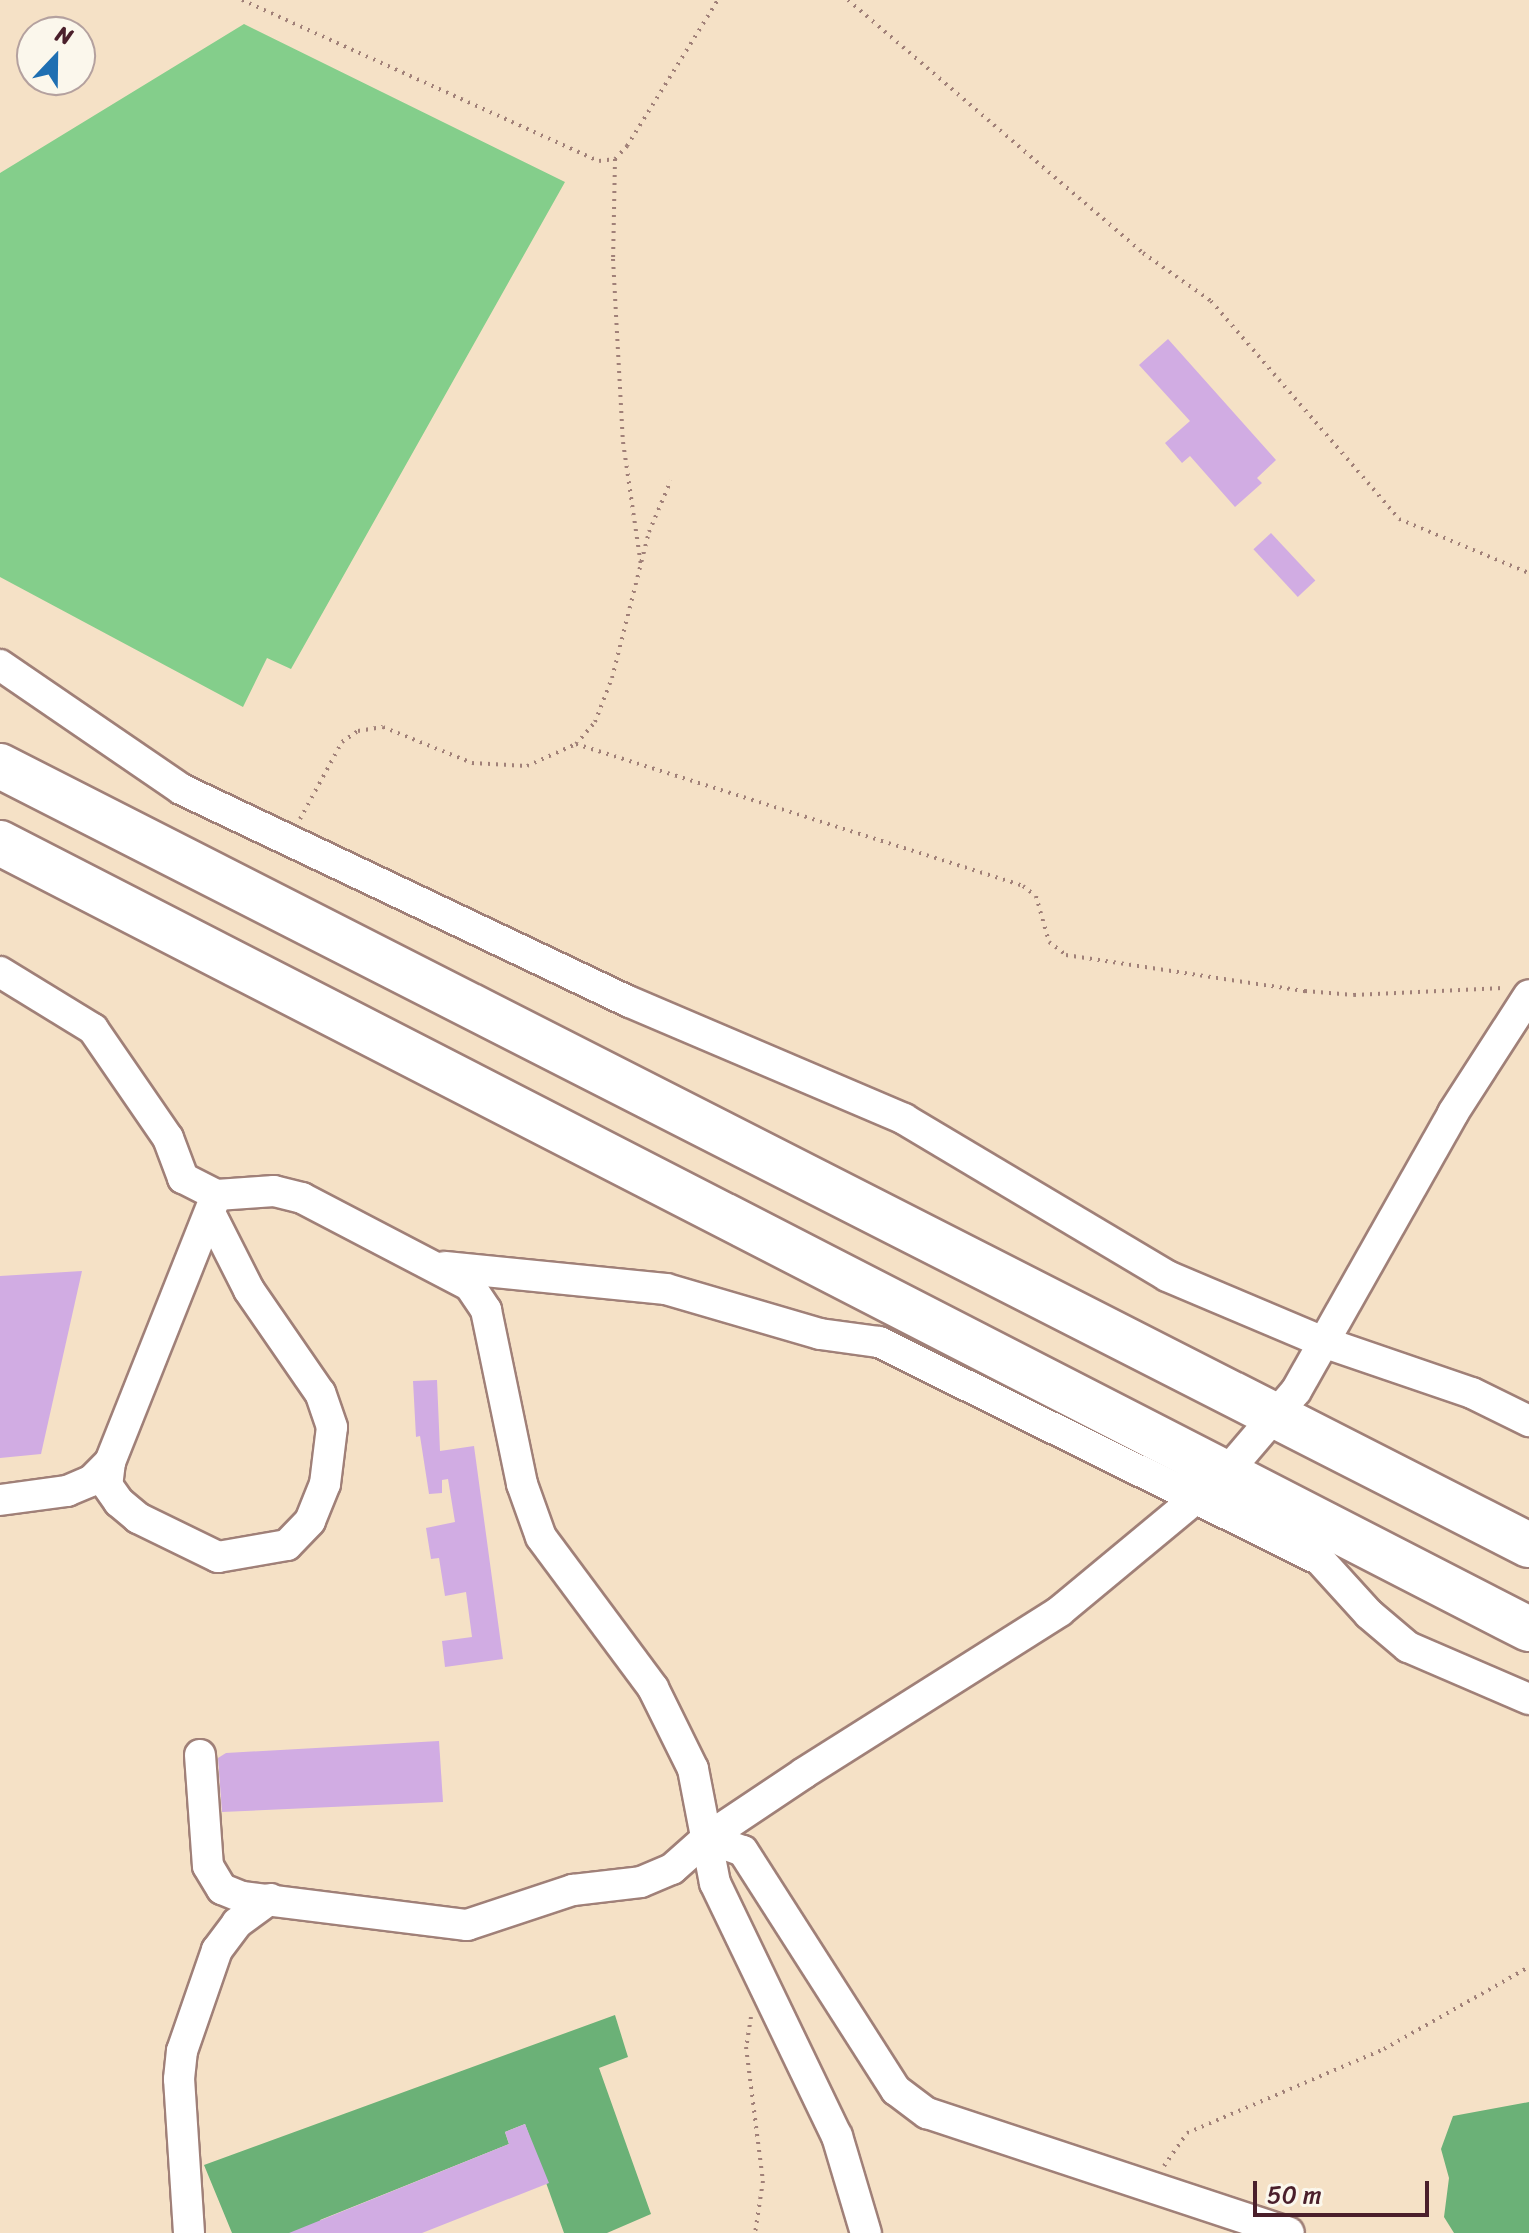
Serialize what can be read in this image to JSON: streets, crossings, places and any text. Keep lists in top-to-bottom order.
{
  "scale_bar": "50 m",
  "north": "top"
}
